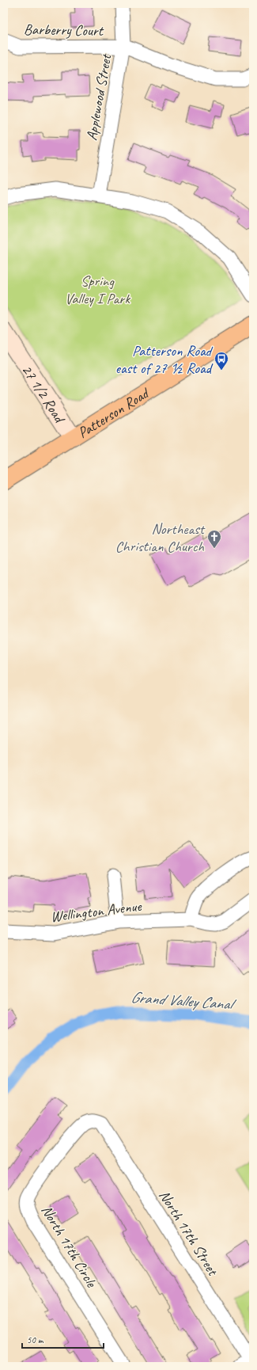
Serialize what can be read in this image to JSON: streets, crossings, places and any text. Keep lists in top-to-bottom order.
{
  "streets": {
    "main road": ["27 1/2 Road", "Patterson Road"],
    "street": [
      "Barberry Court",
      "Applewood Street",
      "Wellington Avenue",
      "North 17th Street",
      "North 17th Circle"
    ]
  },
  "crossings": [
    ["Barberry Court", "Applewood Street"],
    ["27 1/2 Road", "Patterson Road"],
    ["North 17th Street", "North 17th Circle"]
  ],
  "water": ["Grand Valley Canal"],
  "parks": ["Spring Valley I Park"],
  "places": {
    "bus stop": ["Patterson Road east of 27 ½ Road"],
    "church": ["Northeast Christian Church"]
  },
  "scale_bar": "50 m"
}
